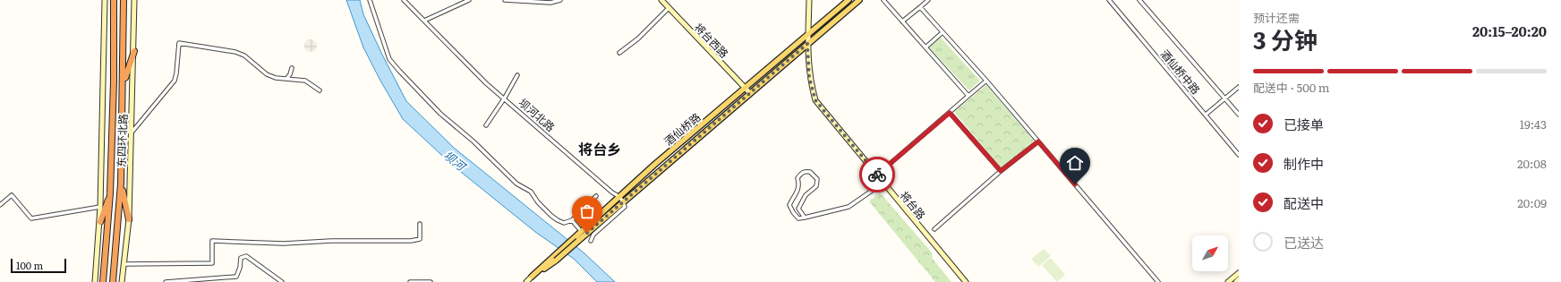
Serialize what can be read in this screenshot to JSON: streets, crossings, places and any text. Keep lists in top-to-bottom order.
{
  "streets": {
    "highway": ["东四环北路"],
    "main road": ["酒仙桥路"],
    "street": [
      "将台西路",
      "酒仙桥中路",
      "坝河北路",
      "将台路"
    ]
  },
  "crossings": [
    ["将台西路", "酒仙桥路"],
    ["坝河北路", "酒仙桥路"],
    ["酒仙桥路", "将台路"]
  ],
  "districts": ["将台乡"],
  "water": ["坝河"],
  "scale_bar": "100 m",
  "north": "top right",
  "page": {
    "heading": ["3 分钟", "预计还需", "20:15–20:20"],
    "bar": "配送中 · 500 m",
    "list": [
      ["已接单", "19:43"],
      ["制作中", "20:08"],
      ["配送中", "20:09"],
      "已送达"
    ],
    "scale": "100 m"
  }
}
